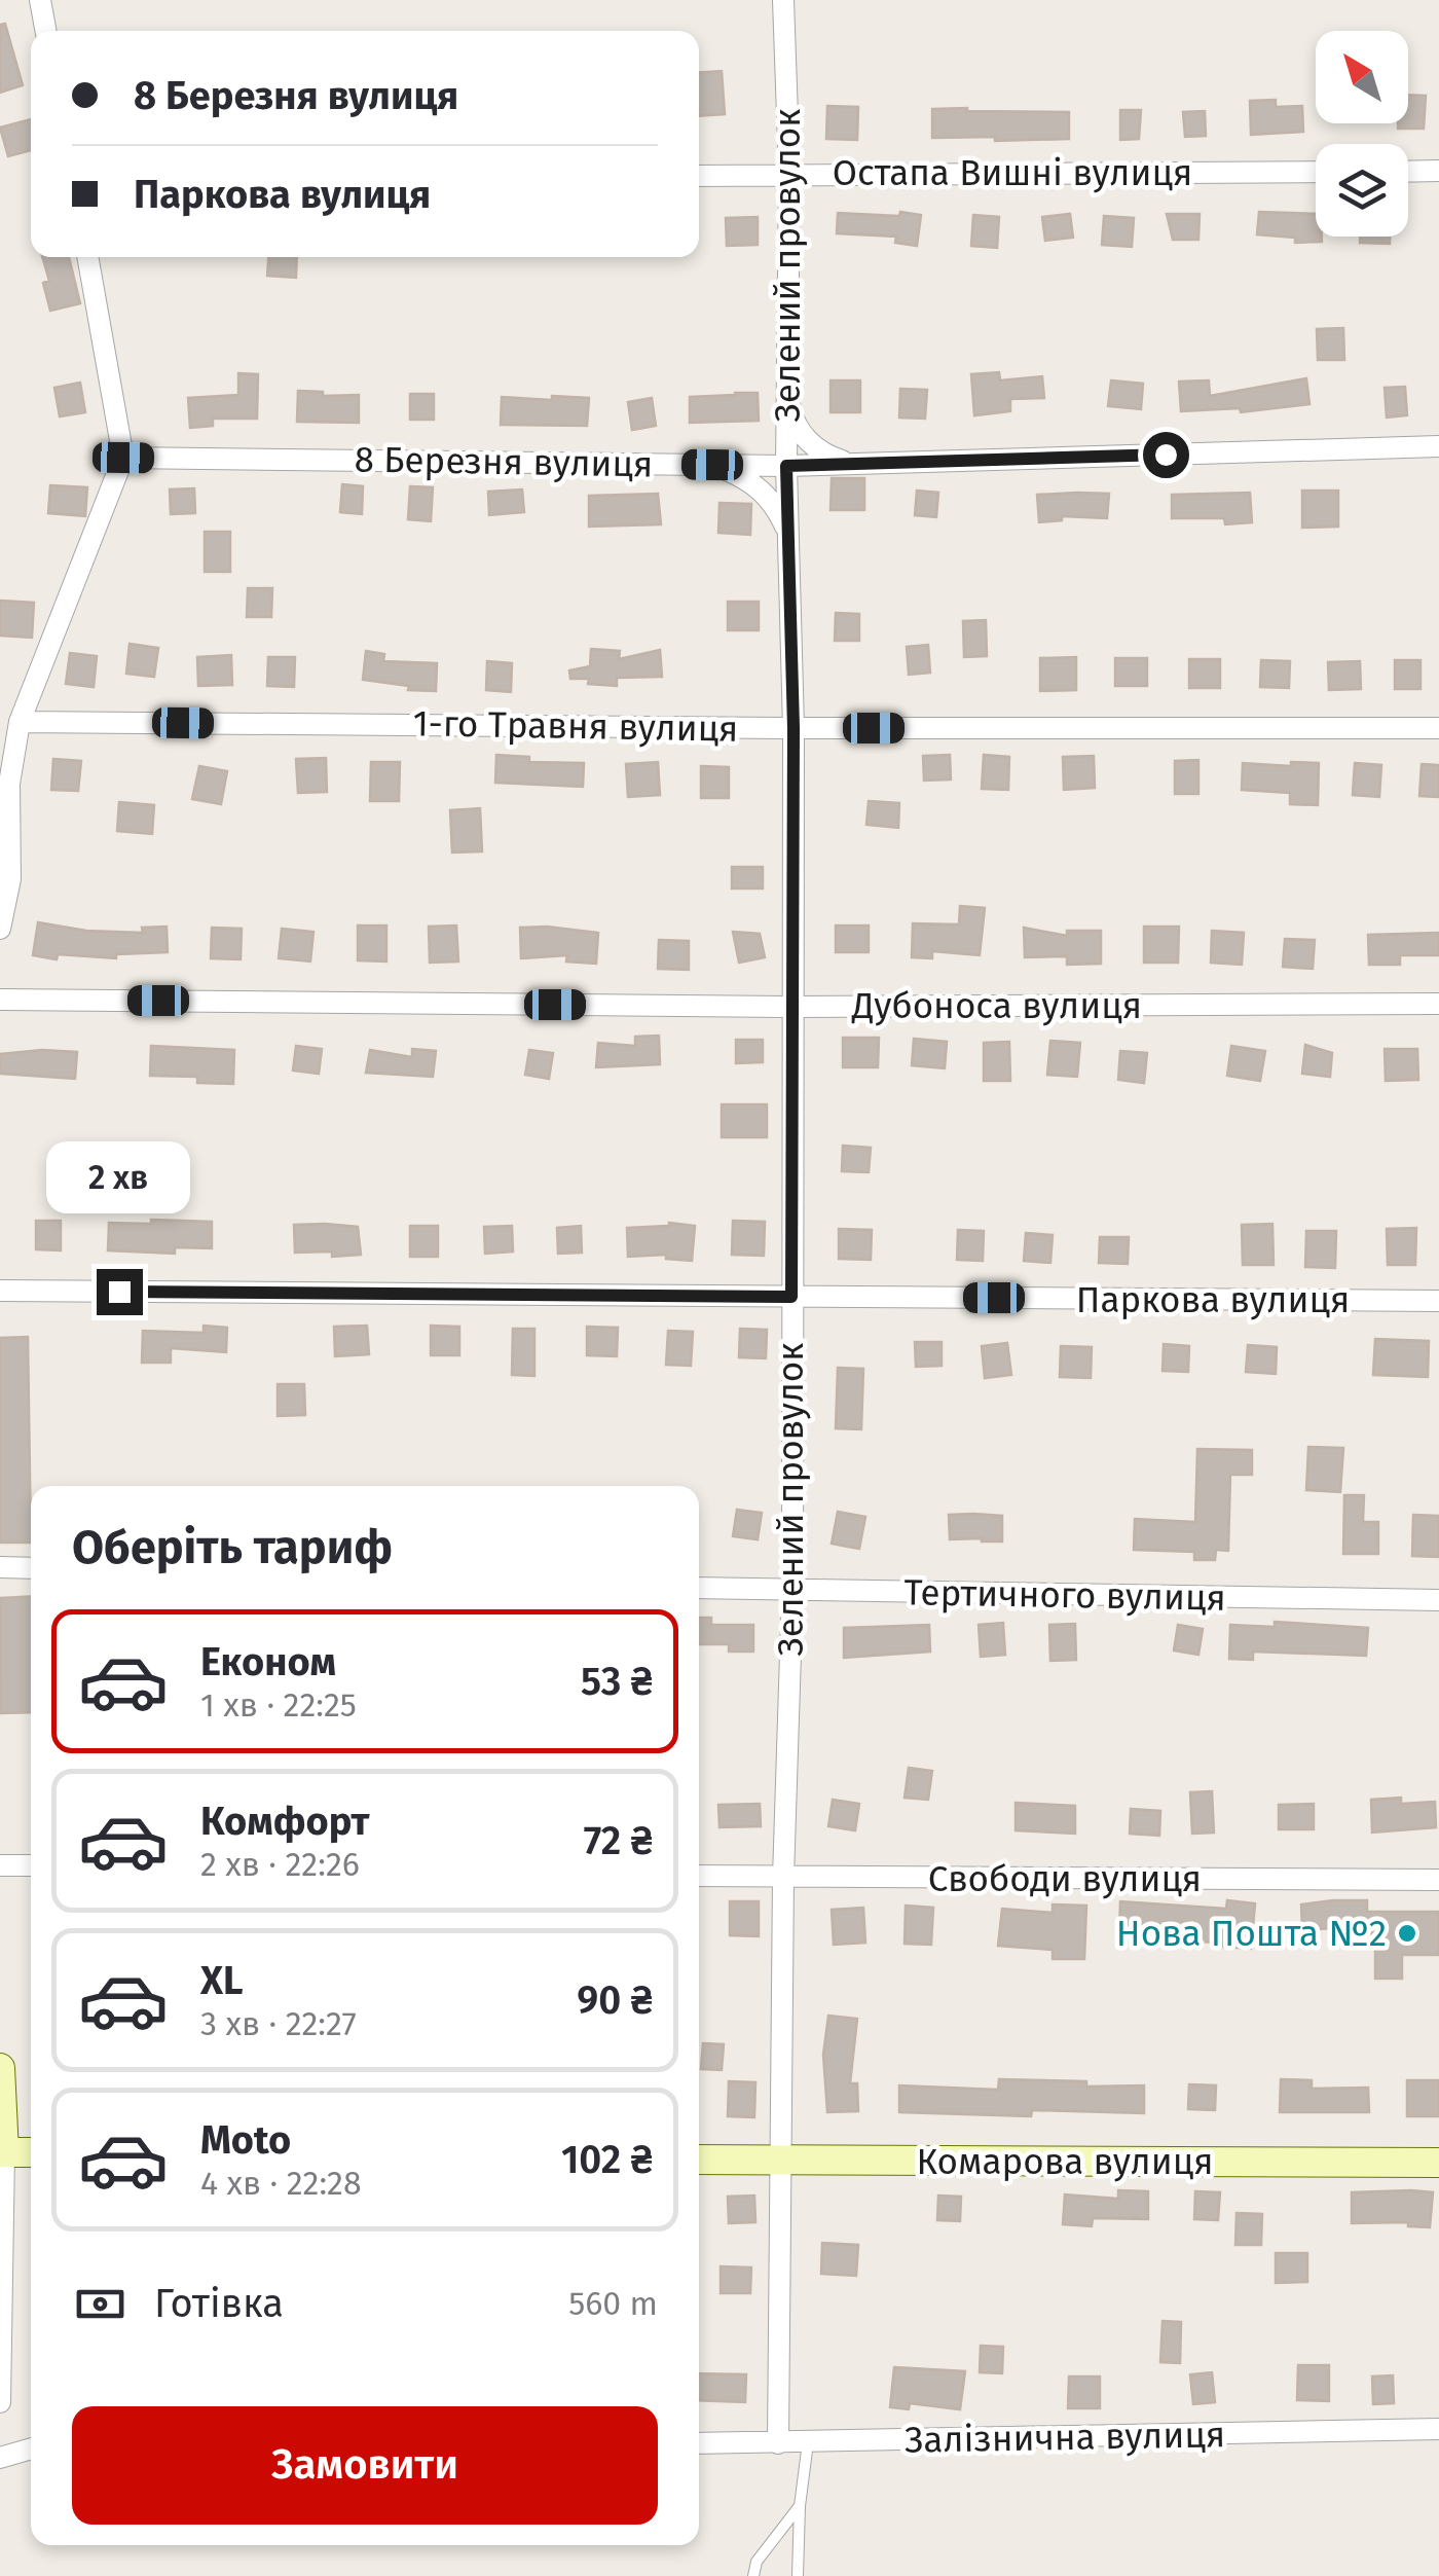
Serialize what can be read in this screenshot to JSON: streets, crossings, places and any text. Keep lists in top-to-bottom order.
{
  "streets": {
    "main road": ["Комарова вулиця"],
    "street": [
      "Остапа Вишні вулиця",
      "Зелений провулок",
      "8 Березня вулиця",
      "1-го Травня вулиця",
      "Дубоноса вулиця",
      "Паркова вулиця",
      "Тертичного вулиця",
      "Свободи вулиця",
      "Залізнична вулиця"
    ]
  },
  "crossings": [
    ["Остапа Вишні вулиця", "Зелений провулок"],
    ["Зелений провулок", "8 Березня вулиця"],
    ["Зелений провулок", "1-го Травня вулиця"],
    ["Зелений провулок", "Дубоноса вулиця"],
    ["Зелений провулок", "Паркова вулиця"],
    ["Зелений провулок", "Тертичного вулиця"],
    ["Зелений провулок", "Свободи вулиця"],
    ["Зелений провулок", "Комарова вулиця"],
    ["Зелений провулок", "Залізнична вулиця"]
  ],
  "places": ["Нова Пошта №2"],
  "north": "top left",
  "page": {
    "banner": ["8 Березня вулиця", "Паркова вулиця"],
    "bubble": "2 хв",
    "heading": "Оберіть тариф",
    "list": [
      {
        "name": "Економ",
        "note": "1 хв · 22:25",
        "value": "53 ₴"
      },
      {
        "name": "Комфорт",
        "note": "2 хв · 22:26",
        "value": "72 ₴"
      },
      {
        "name": "XL",
        "note": "3 хв · 22:27",
        "value": "90 ₴"
      },
      {
        "name": "Moto",
        "note": "4 хв · 22:28",
        "value": "102 ₴"
      }
    ],
    "pay": ["Готівка", "560 m"],
    "buttons": "Замовити"
  }
}
